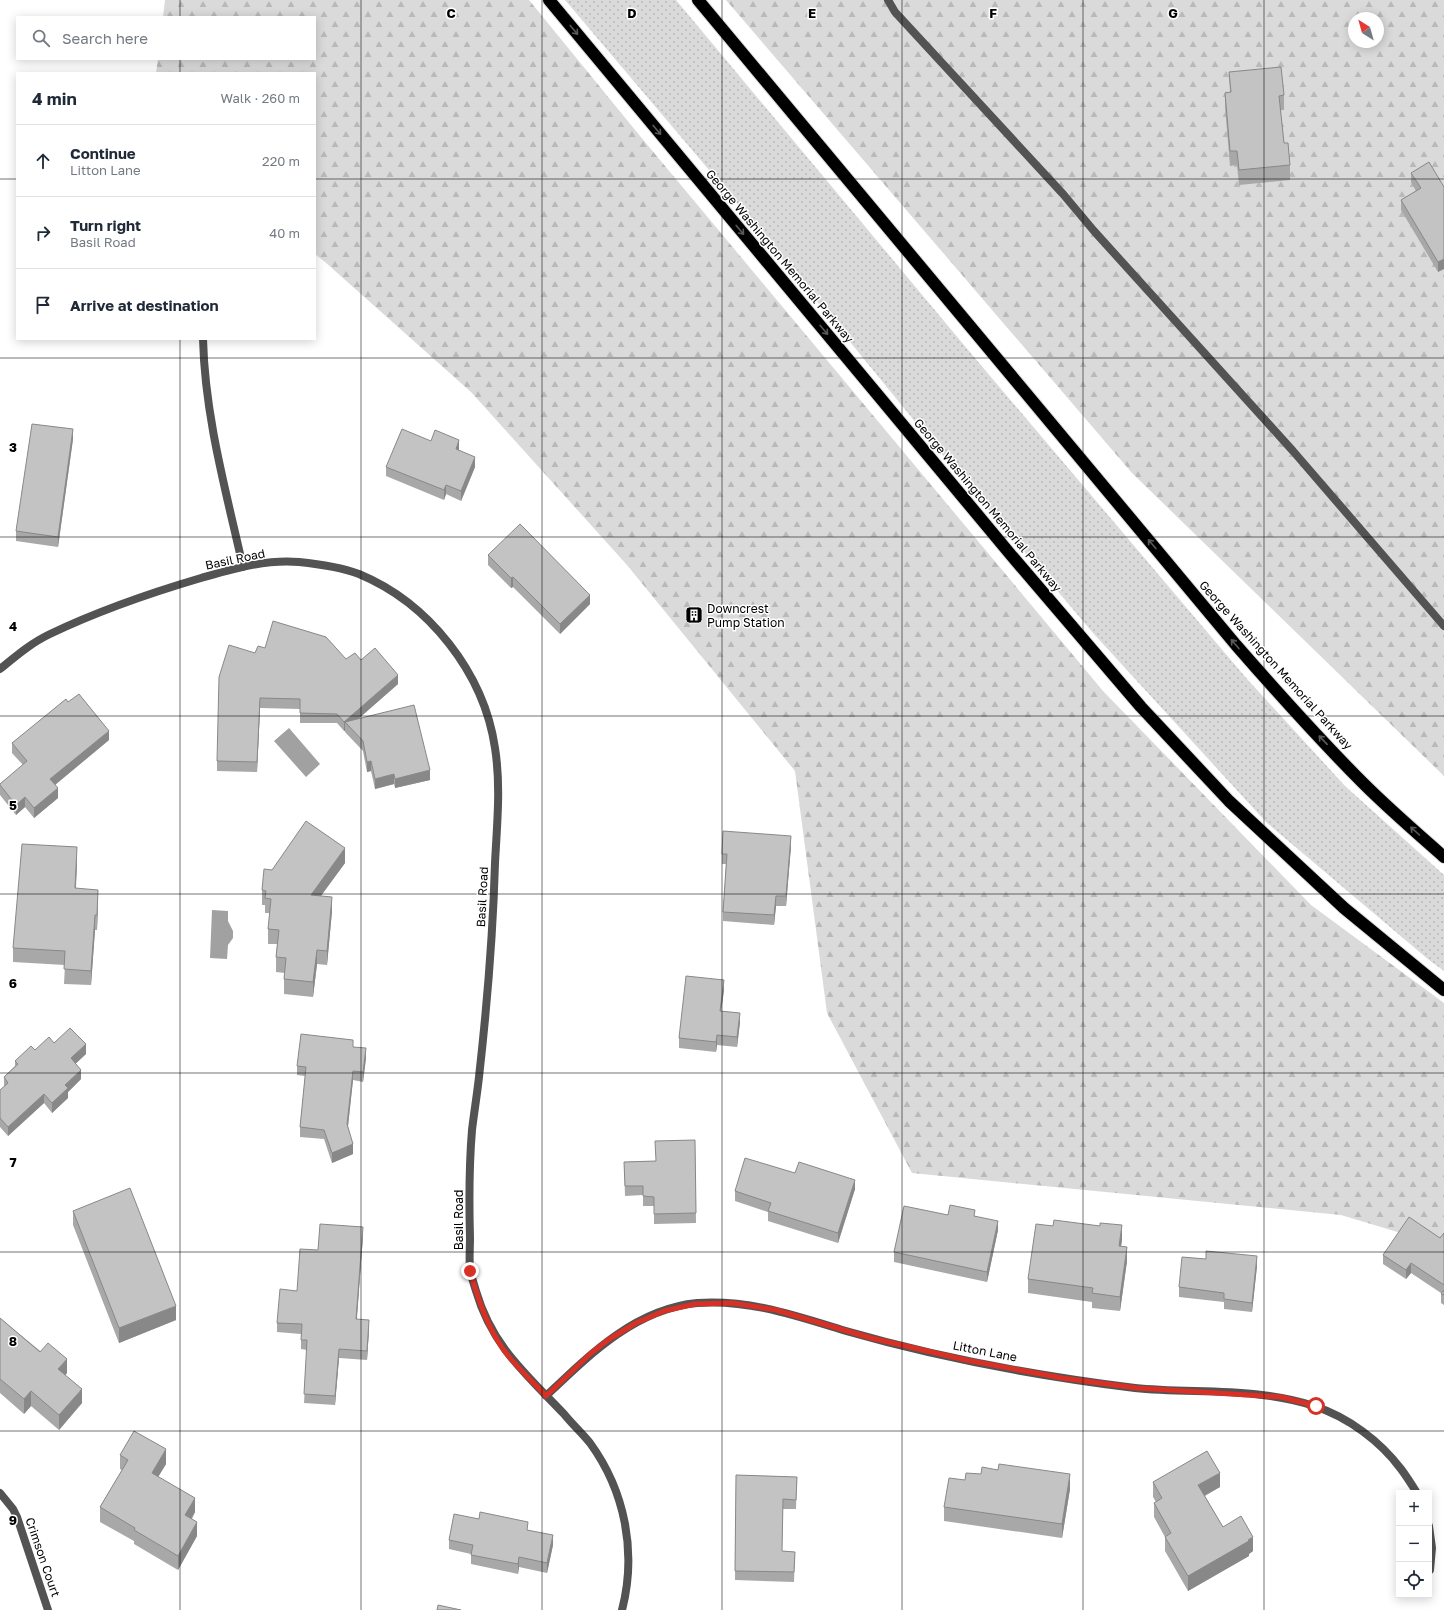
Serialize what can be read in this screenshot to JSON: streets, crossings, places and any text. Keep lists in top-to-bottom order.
{
  "streets": {
    "highway": ["George Washington Memorial Parkway"],
    "street": ["Basil Road", "Litton Lane", "Crimson Court"]
  },
  "crossings": [
    ["Basil Road", "Litton Lane"]
  ],
  "places": {
    "building": ["Downcrest Pump Station"]
  },
  "north": "top left",
  "page": {
    "search": "Search here",
    "heading": ["4 min", "Walk · 260 m"],
    "list": [
      ["Continue", "Litton Lane", "220 m"],
      ["Turn right", "Basil Road", "40 m"],
      "Arrive at destination"
    ],
    "map_buttons": ["+", "−"]
  },
  "grid": {
    "columns": [
      "C",
      "D",
      "E",
      "F",
      "G"
    ],
    "rows": [
      "3",
      "4",
      "5",
      "6",
      "7",
      "8",
      "9"
    ]
  }
}
